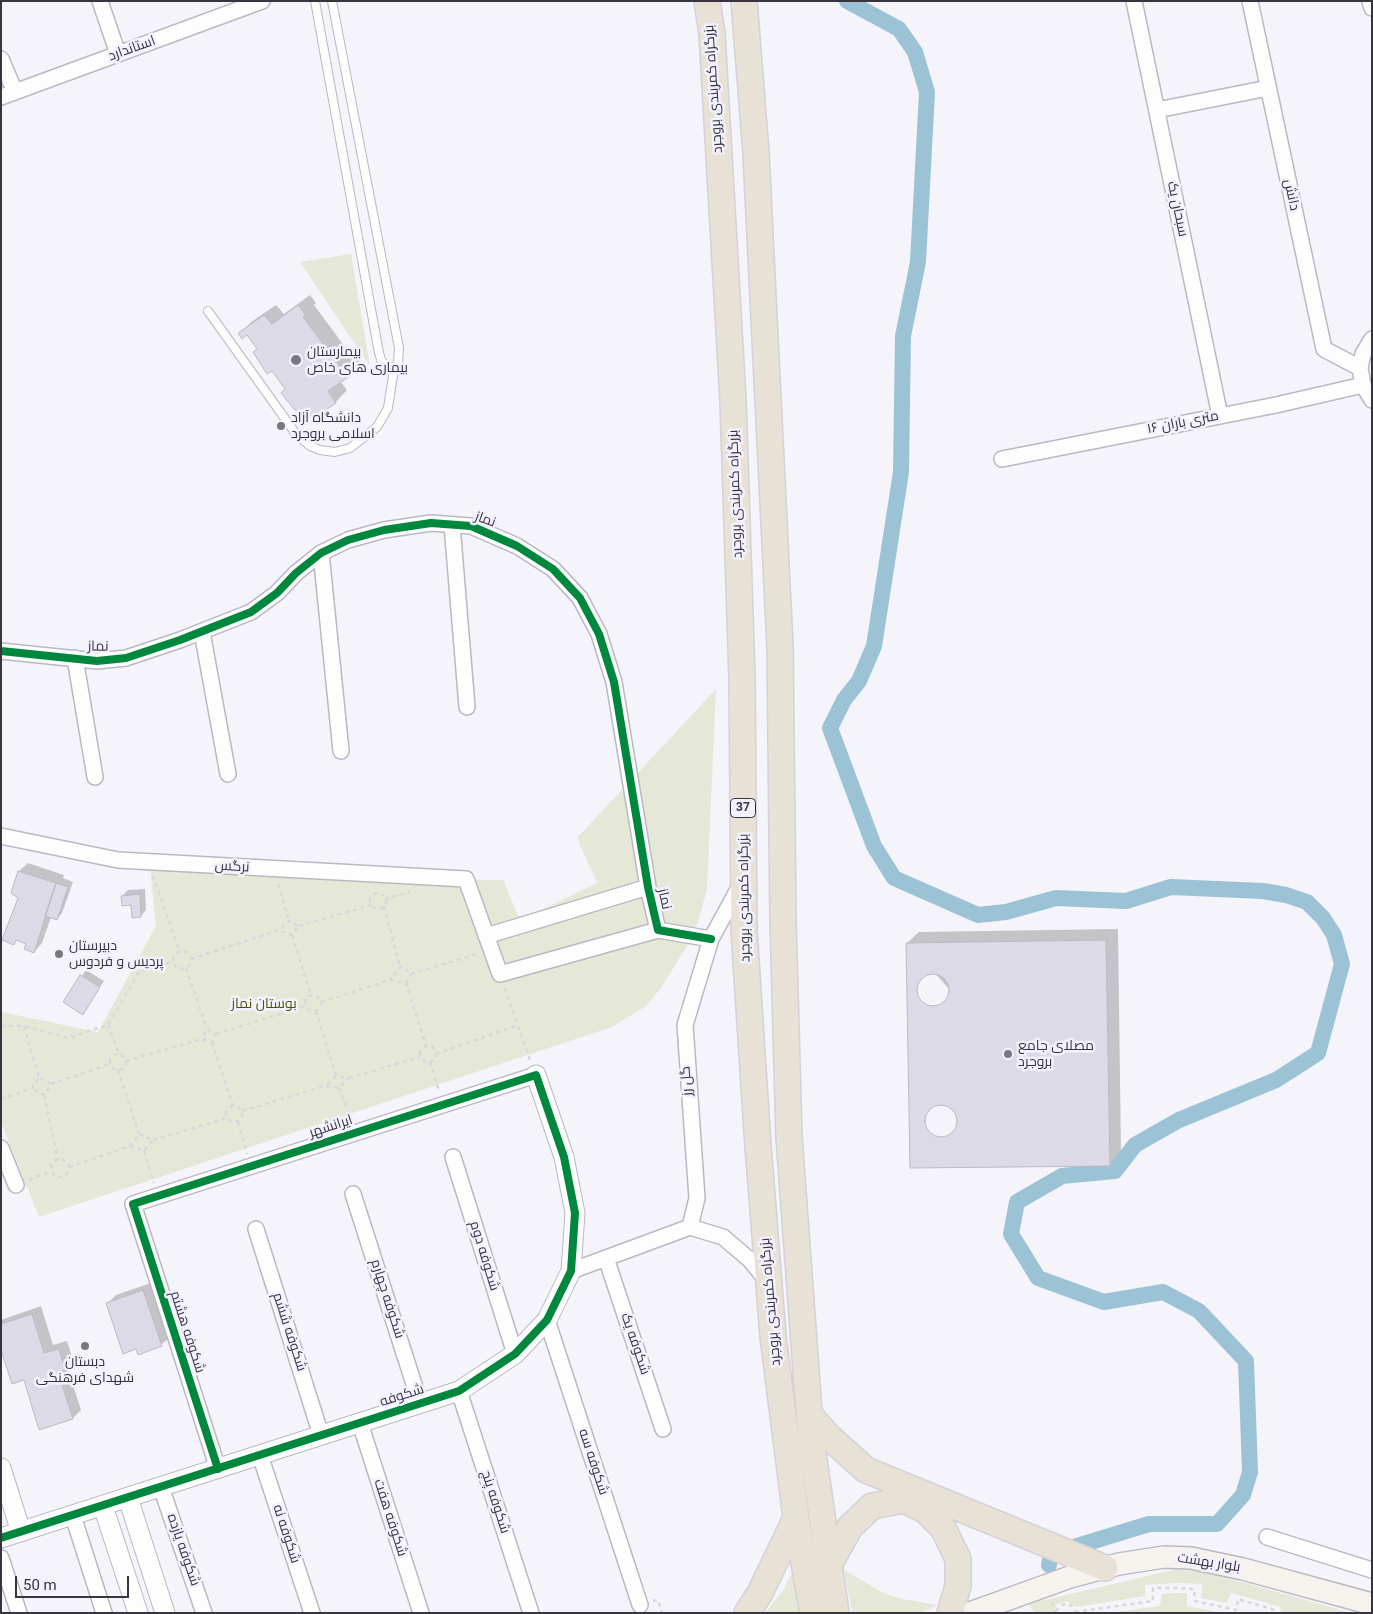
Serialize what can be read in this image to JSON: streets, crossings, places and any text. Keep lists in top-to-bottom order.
{
  "streets": {
    "highway": ["بزرگراه کمربندی بروجرد", "37"],
    "main road": ["بلوار بهشت"],
    "street": [
      "استاندارد",
      "دانش",
      "سبحان یک",
      "۱۶ متری باران",
      "نماز",
      "نرگس",
      "گل رز",
      "ایرانشهر",
      "شکوفه دوم",
      "شکوفه چهارم",
      "شکوفه هشتم",
      "شکوفه ششم",
      "شکوفه یک",
      "شکوفه",
      "شکوفه سه",
      "شکوفه پنج",
      "شکوفه هفت",
      "شکوفه نه",
      "شکوفه یازده"
    ]
  },
  "crossings": [
    ["بزرگراه کمربندی بروجرد", "گل رز"],
    ["سبحان یک", "۱۶ متری باران"],
    ["نماز", "گل رز"],
    ["ایرانشهر", "شکوفه هشتم"],
    ["ایرانشهر", "شکوفه"],
    ["شکوفه دوم", "شکوفه"],
    ["شکوفه چهارم", "شکوفه"],
    ["شکوفه هشتم", "شکوفه"],
    ["شکوفه ششم", "شکوفه"],
    ["شکوفه", "شکوفه سه"],
    ["شکوفه", "شکوفه پنج"],
    ["شکوفه", "شکوفه هفت"],
    ["شکوفه", "شکوفه نه"],
    ["شکوفه", "شکوفه یازده"]
  ],
  "parks": ["بوستان نماز"],
  "places": [
    "بیمارستان بیماری های خاص",
    "دانشگاه آزاد اسلامی بروجرد",
    "دبیرستان پردیس و فردوس",
    "مصلای جامع بروجرد",
    "دبستان شهدای فرهنگی"
  ],
  "scale_bar": "50 m"
}
